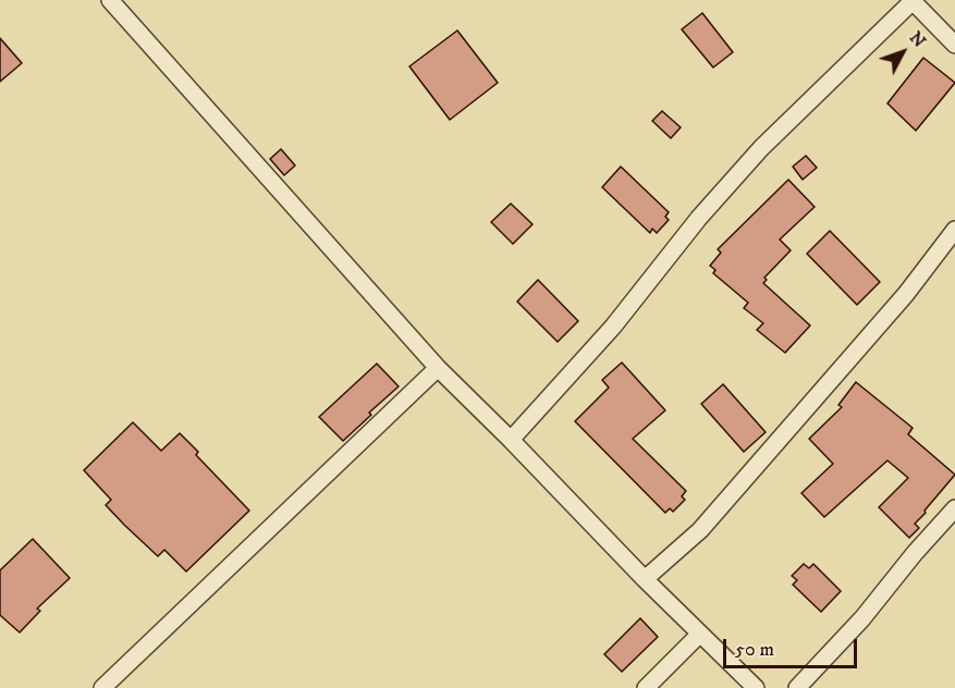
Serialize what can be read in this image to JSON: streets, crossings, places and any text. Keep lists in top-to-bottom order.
{
  "scale_bar": "50 m",
  "north": "top right"
}
